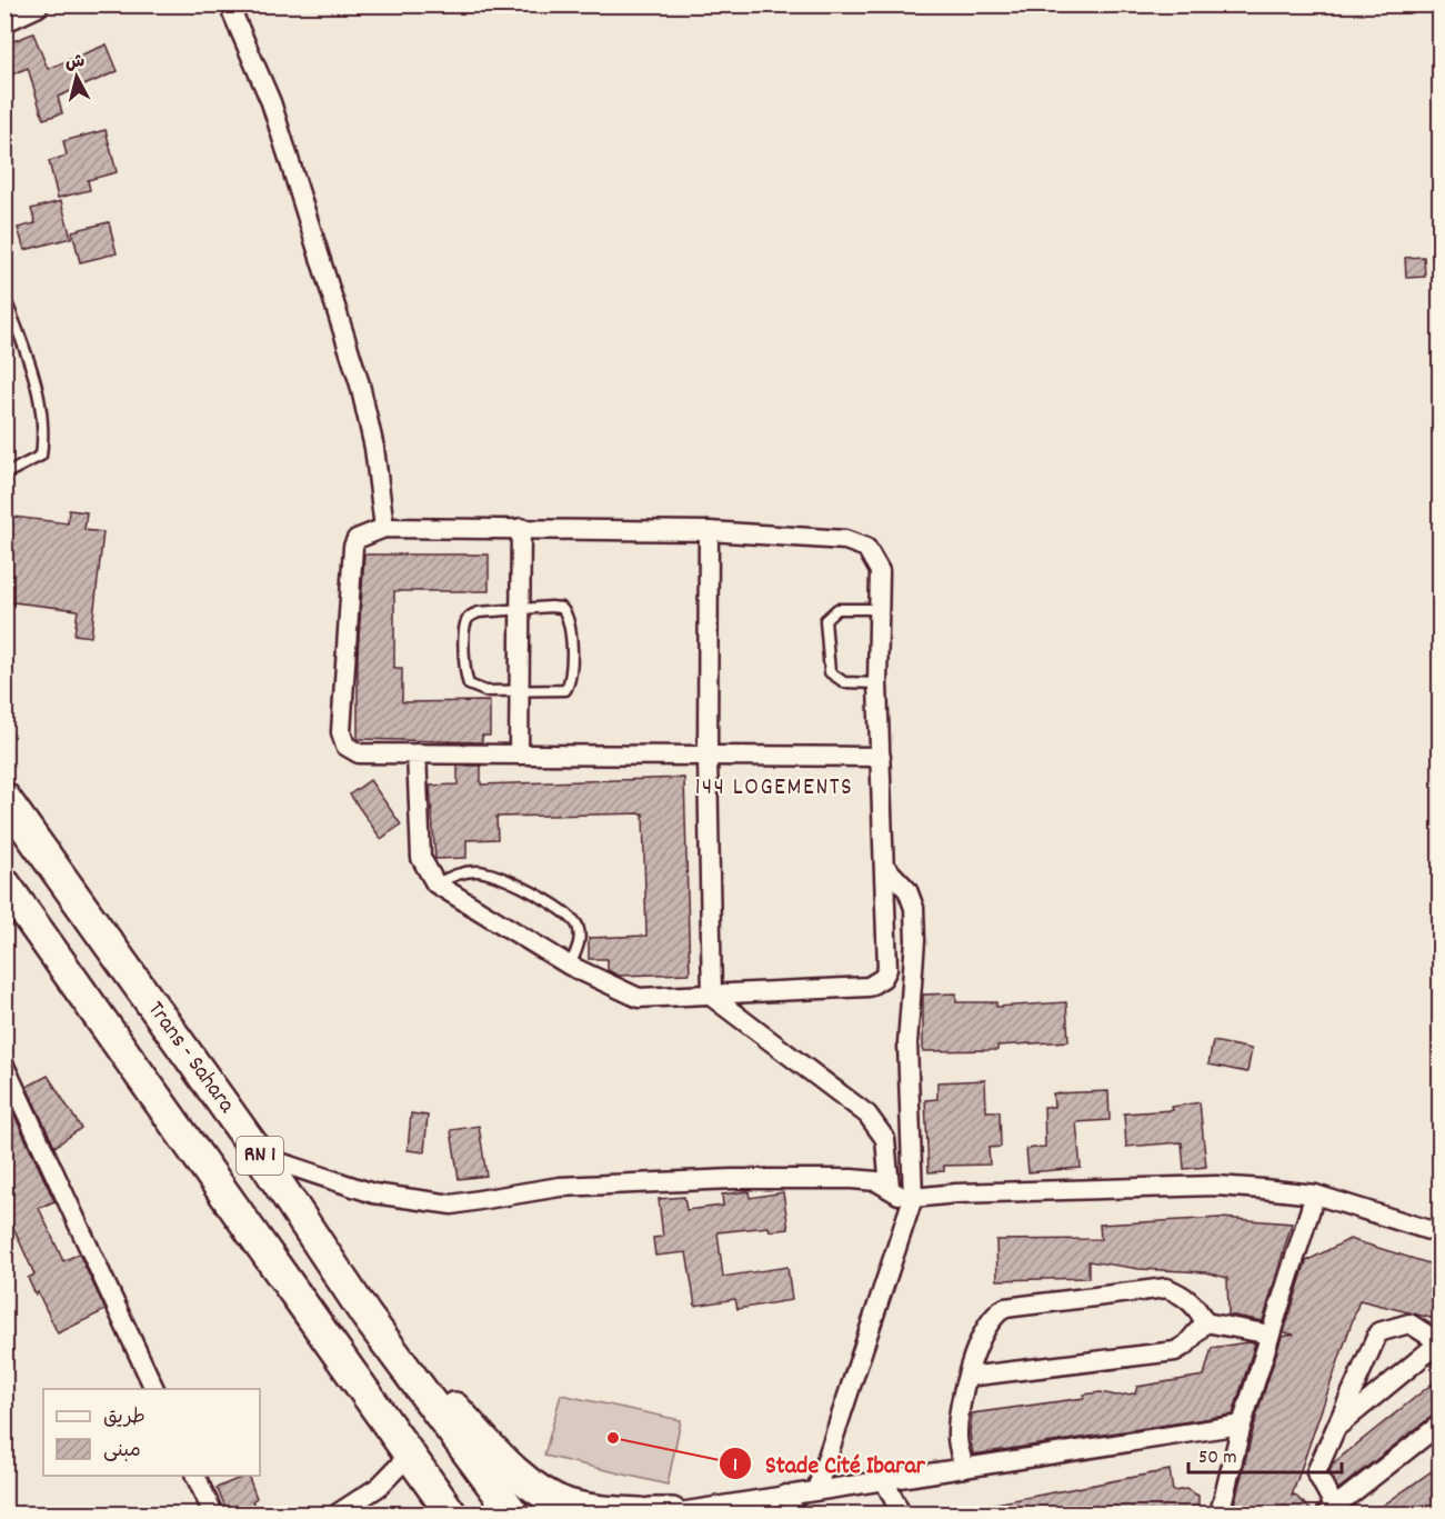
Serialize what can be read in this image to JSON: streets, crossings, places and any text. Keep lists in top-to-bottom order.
{
  "streets": {
    "highway": ["Trans - Sahara", "RN 1"]
  },
  "districts": ["144 LOGEMENTS"],
  "places": ["Stade Cité Ibarar"],
  "legend": ["طريق", "مبنى"],
  "scale_bar": "50 m",
  "north": "top"
}
